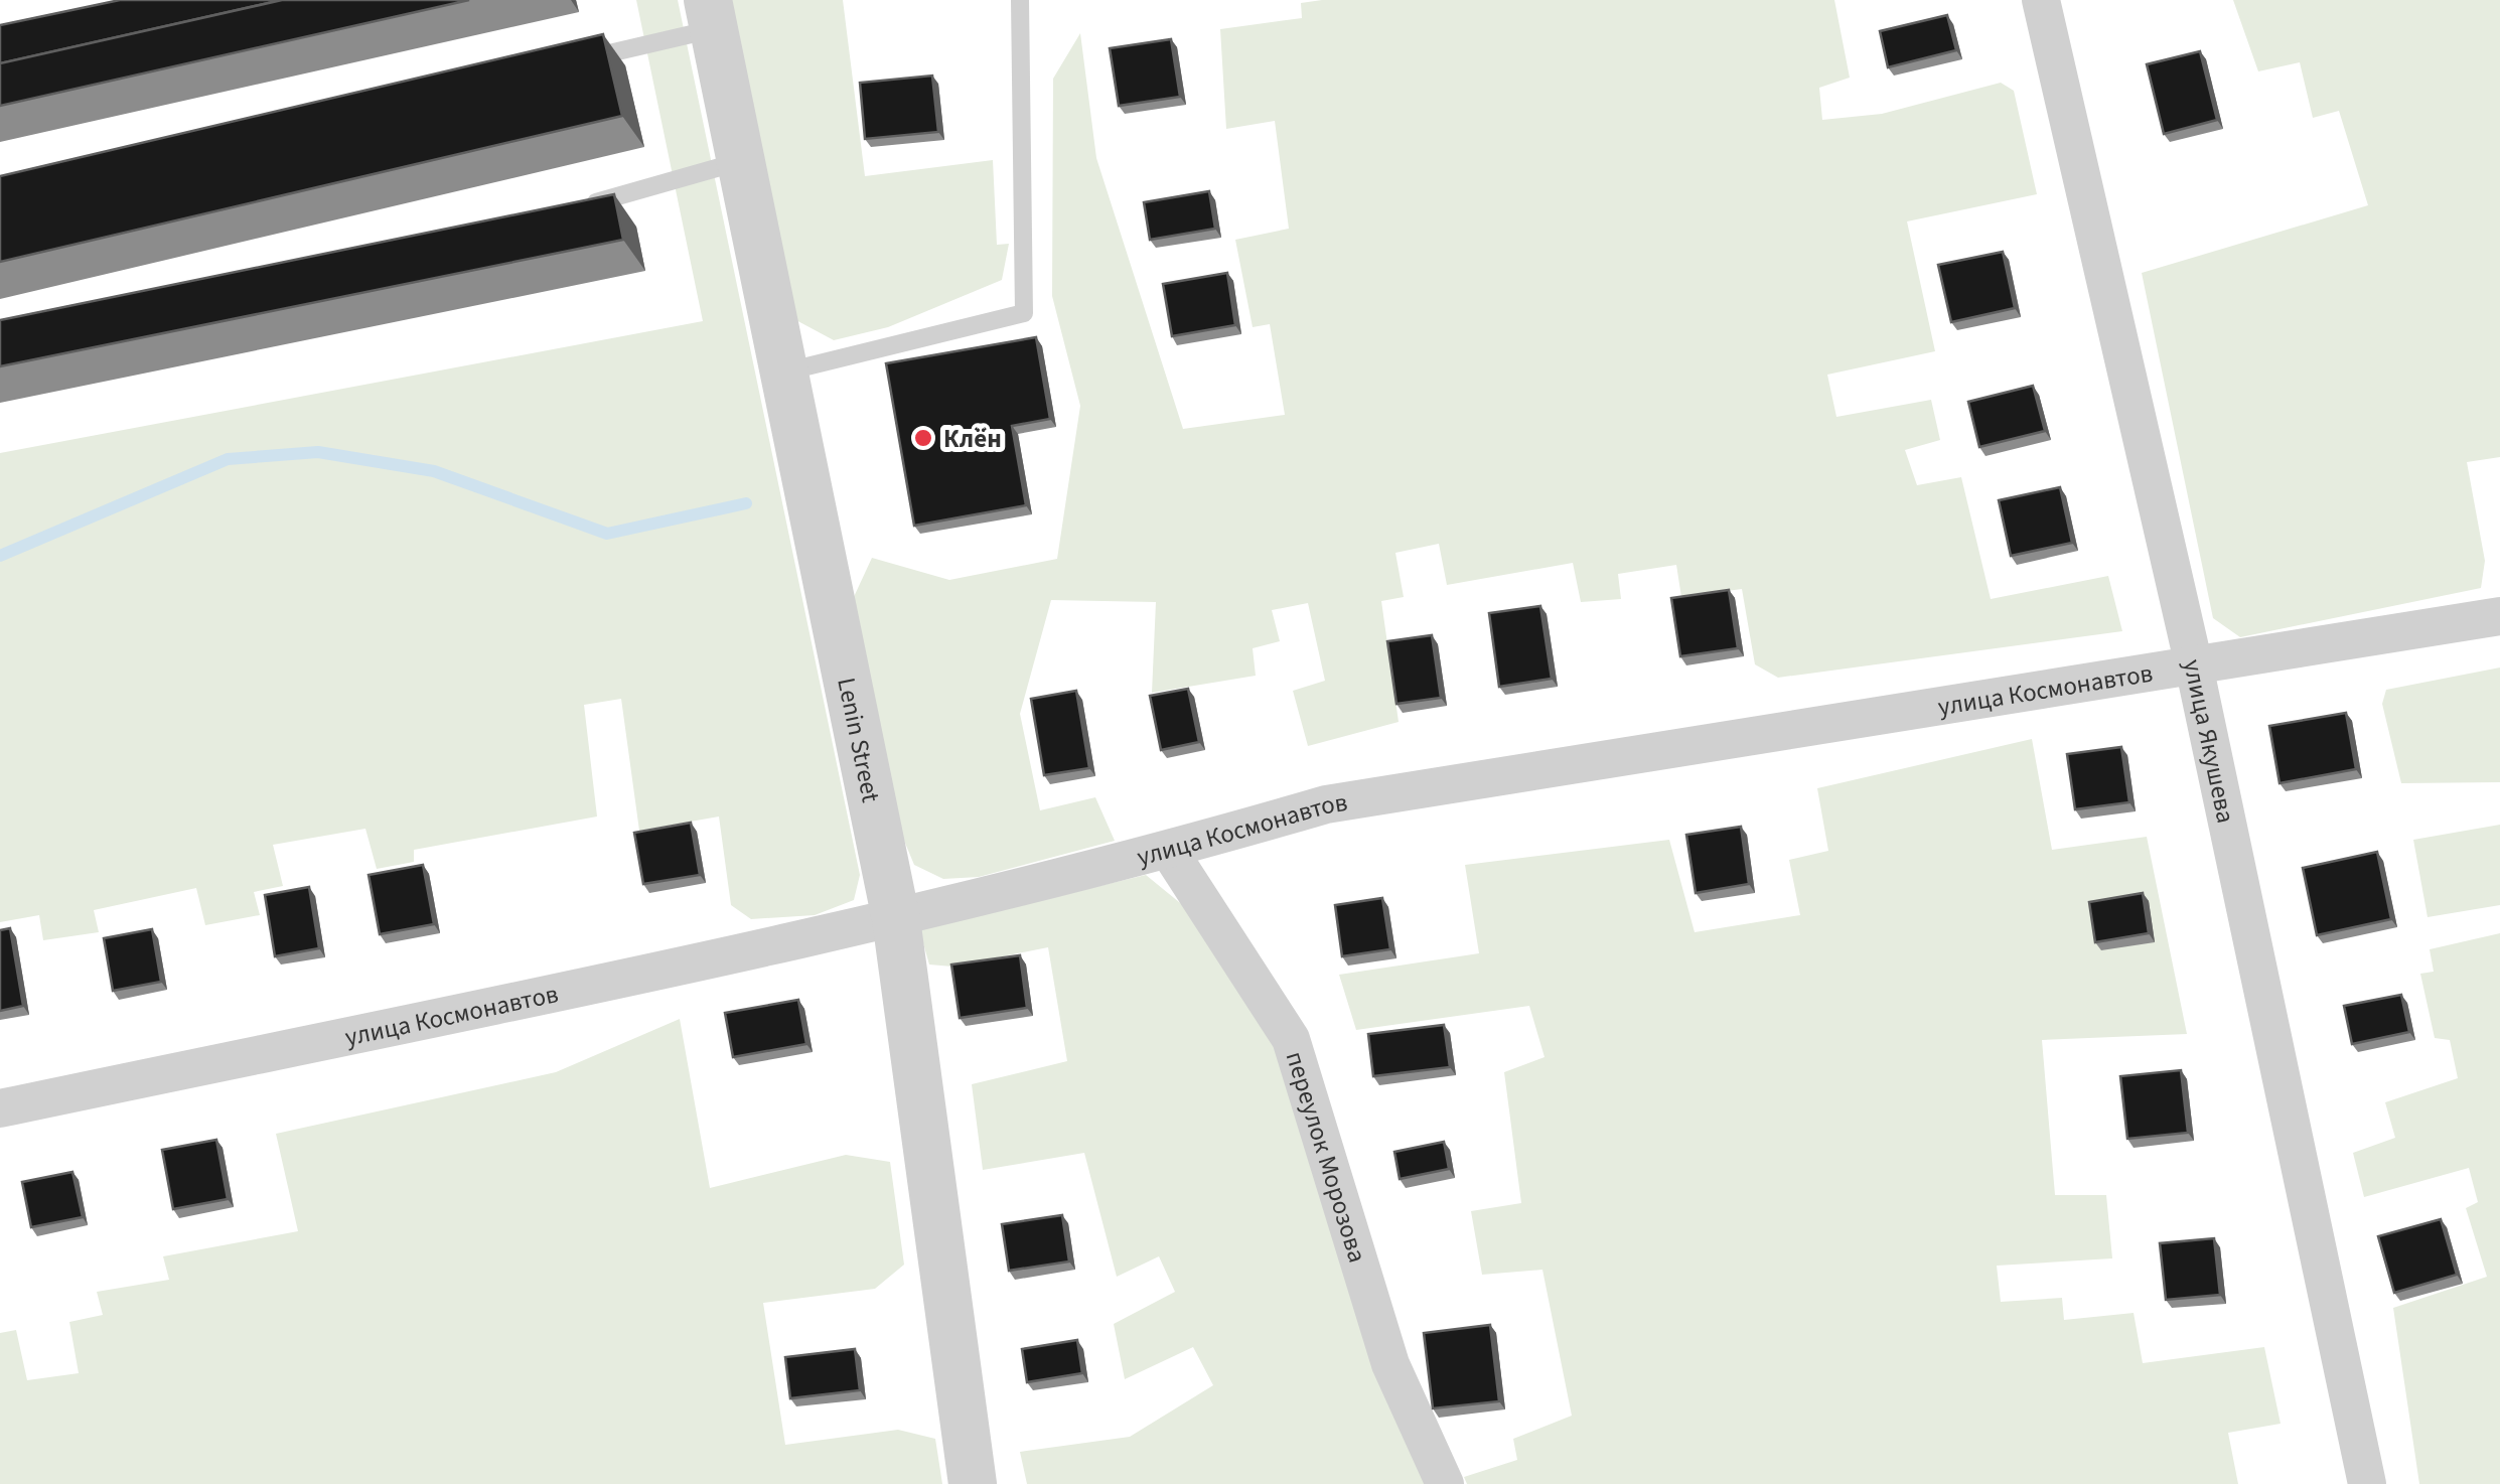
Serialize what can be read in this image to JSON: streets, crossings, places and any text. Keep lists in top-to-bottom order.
{
  "streets": {
    "street": [
      "улица Космонавтов",
      "Lenin Street",
      "улица Якушева",
      "переулок Морозова"
    ]
  },
  "crossings": [
    ["улица Космонавтов", "Lenin Street"],
    ["улица Космонавтов", "улица Якушева"],
    ["улица Космонавтов", "переулок Морозова"]
  ],
  "places": ["Клён"]
}
